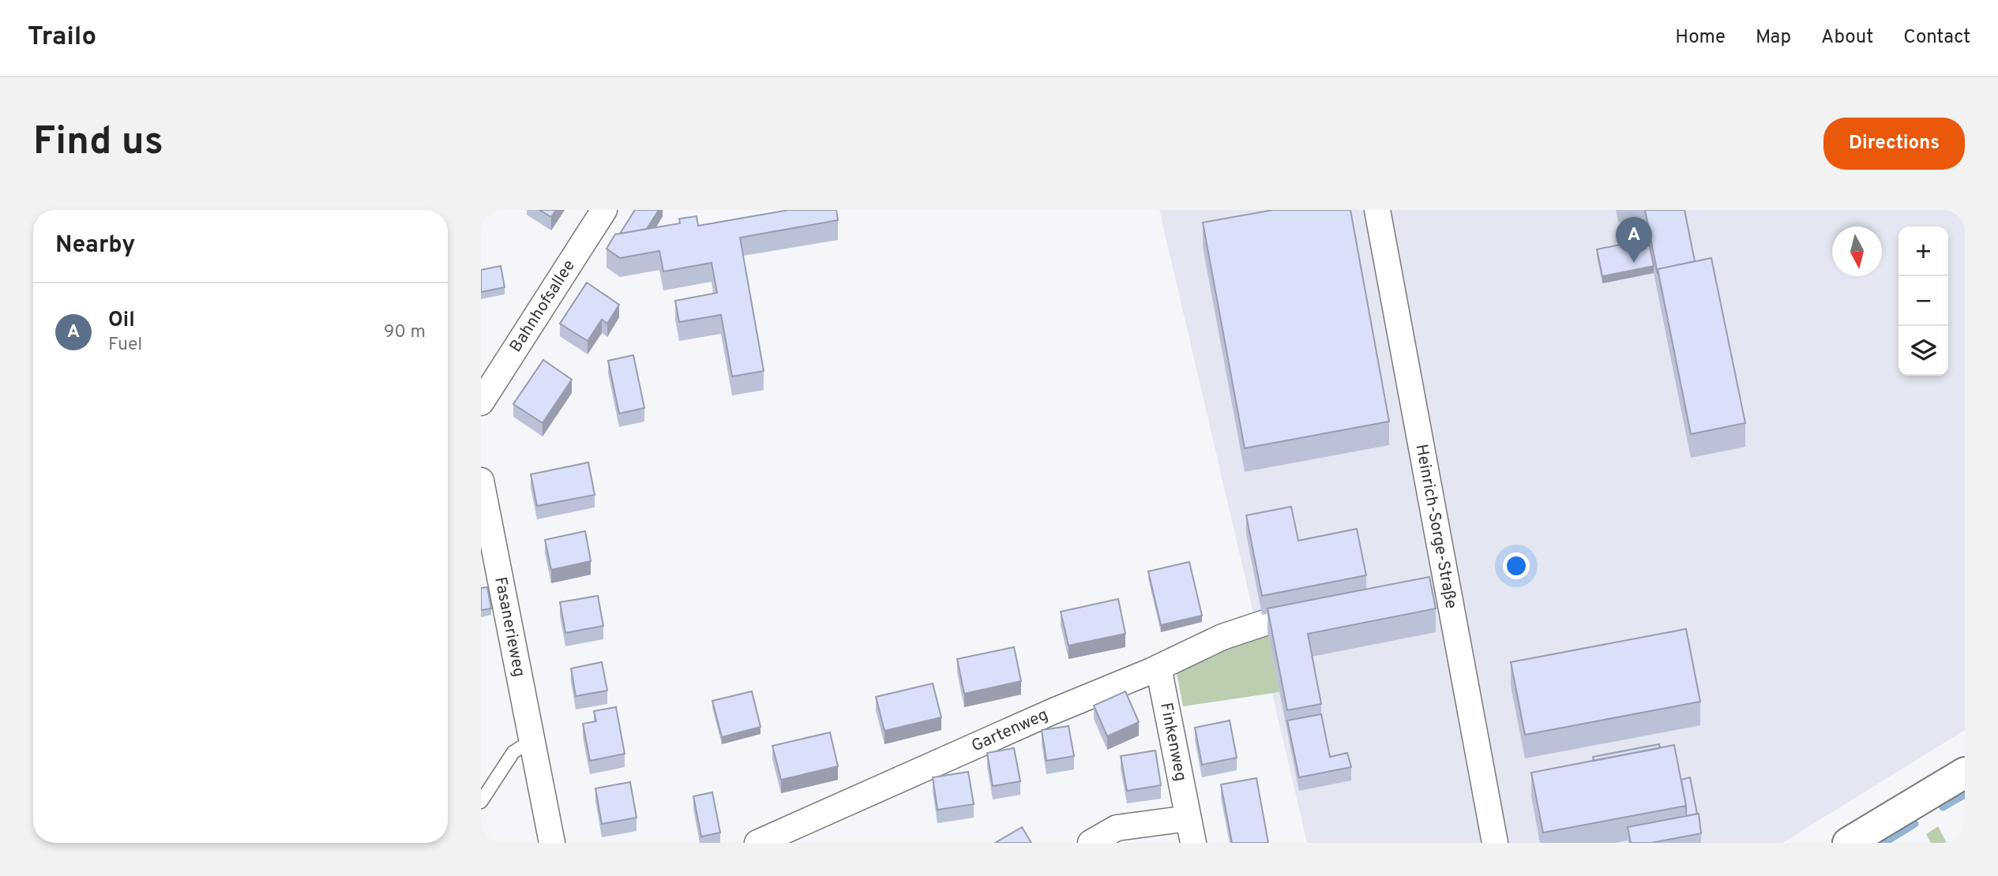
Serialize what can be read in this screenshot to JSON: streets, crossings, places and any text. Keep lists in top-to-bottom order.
{
  "streets": {
    "street": [
      "Bahnhofsallee",
      "Heinrich-Sorge-Straße",
      "Fasanerieweg",
      "Gartenweg",
      "Finkenweg"
    ]
  },
  "crossings": [
    ["Gartenweg", "Finkenweg"]
  ],
  "north": "bottom",
  "page": {
    "header": "Trailo",
    "nav": [
      "Home",
      "Map",
      "About",
      "Contact"
    ],
    "buttons": "Directions",
    "title": "Find us",
    "heading": "Nearby",
    "pins": "A",
    "map_buttons": ["+", "−"],
    "list": [
      {
        "mark": "A",
        "name": "Oil",
        "note": "Fuel",
        "value": "90 m"
      }
    ]
  }
}
